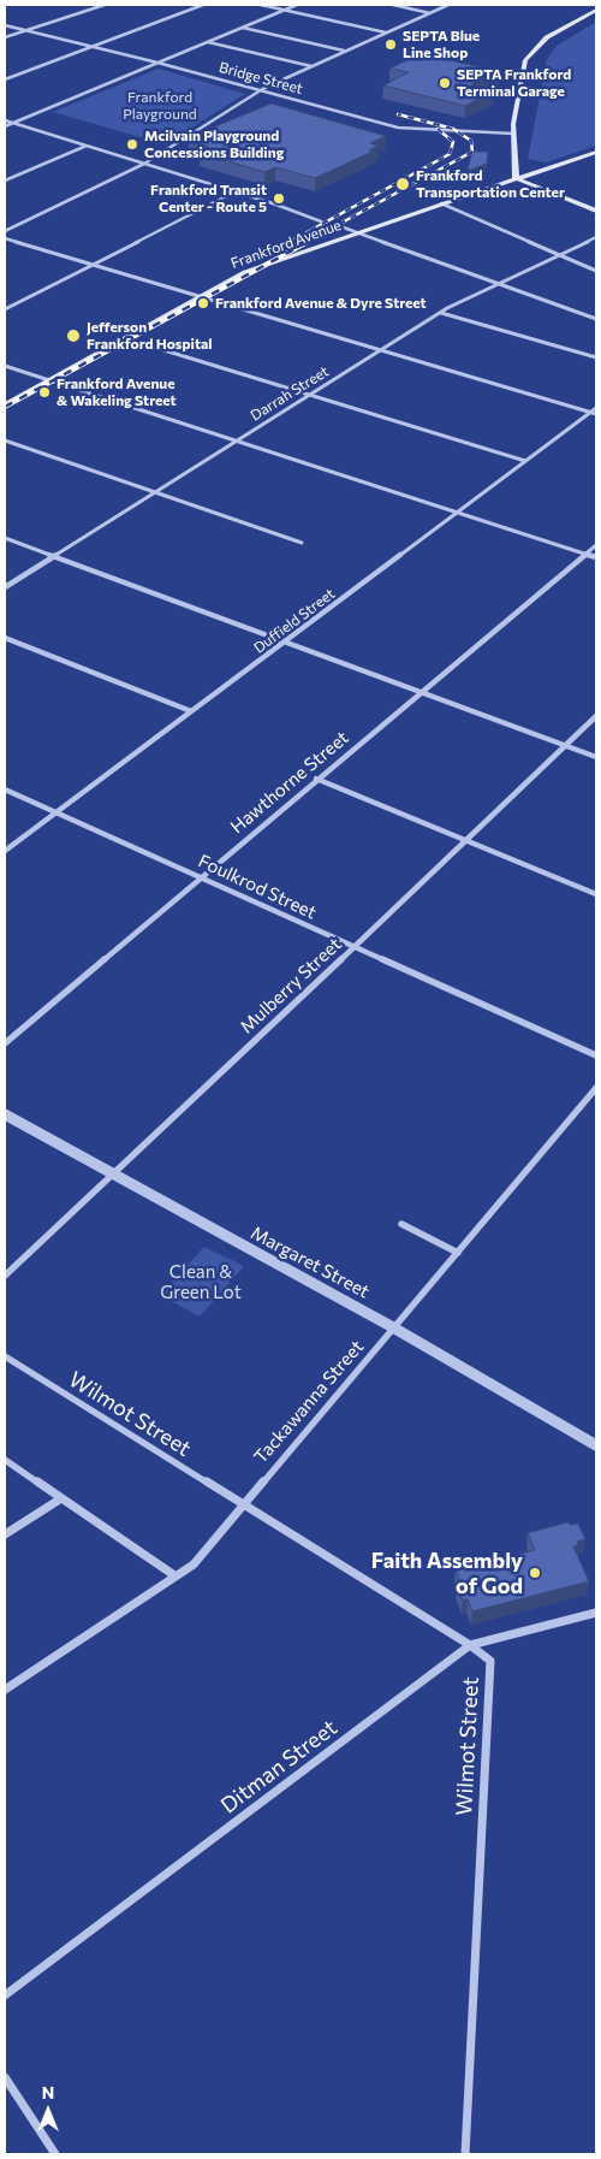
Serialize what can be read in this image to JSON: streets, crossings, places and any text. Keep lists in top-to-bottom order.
{
  "streets": {
    "main road": ["Frankford Avenue"],
    "street": [
      "Bridge Street",
      "Darrah Street",
      "Duffield Street",
      "Hawthorne Street",
      "Foulkrod Street",
      "Mulberry Street",
      "Margaret Street",
      "Tackawanna Street",
      "Wilmot Street",
      "Ditman Street"
    ]
  },
  "crossings": [
    ["Duffield Street", "Foulkrod Street"],
    ["Hawthorne Street", "Foulkrod Street"],
    ["Foulkrod Street", "Mulberry Street"],
    ["Mulberry Street", "Margaret Street"],
    ["Margaret Street", "Tackawanna Street"],
    ["Tackawanna Street", "Wilmot Street"],
    ["Wilmot Street", "Ditman Street"]
  ],
  "parks": ["Frankford Playground", "Clean & Green Lot"],
  "places": [
    "SEPTA Blue Line Shop",
    "SEPTA Frankford Terminal Garage",
    "Mcilvain Playground Concessions Building",
    "Frankford Transportation Center",
    "Frankford Transit Center - Route 5",
    "Frankford Avenue & Dyre Street",
    "Jefferson Frankford Hospital",
    "Frankford Avenue & Wakeling Street",
    "Faith Assembly of God"
  ],
  "north": "top"
}
